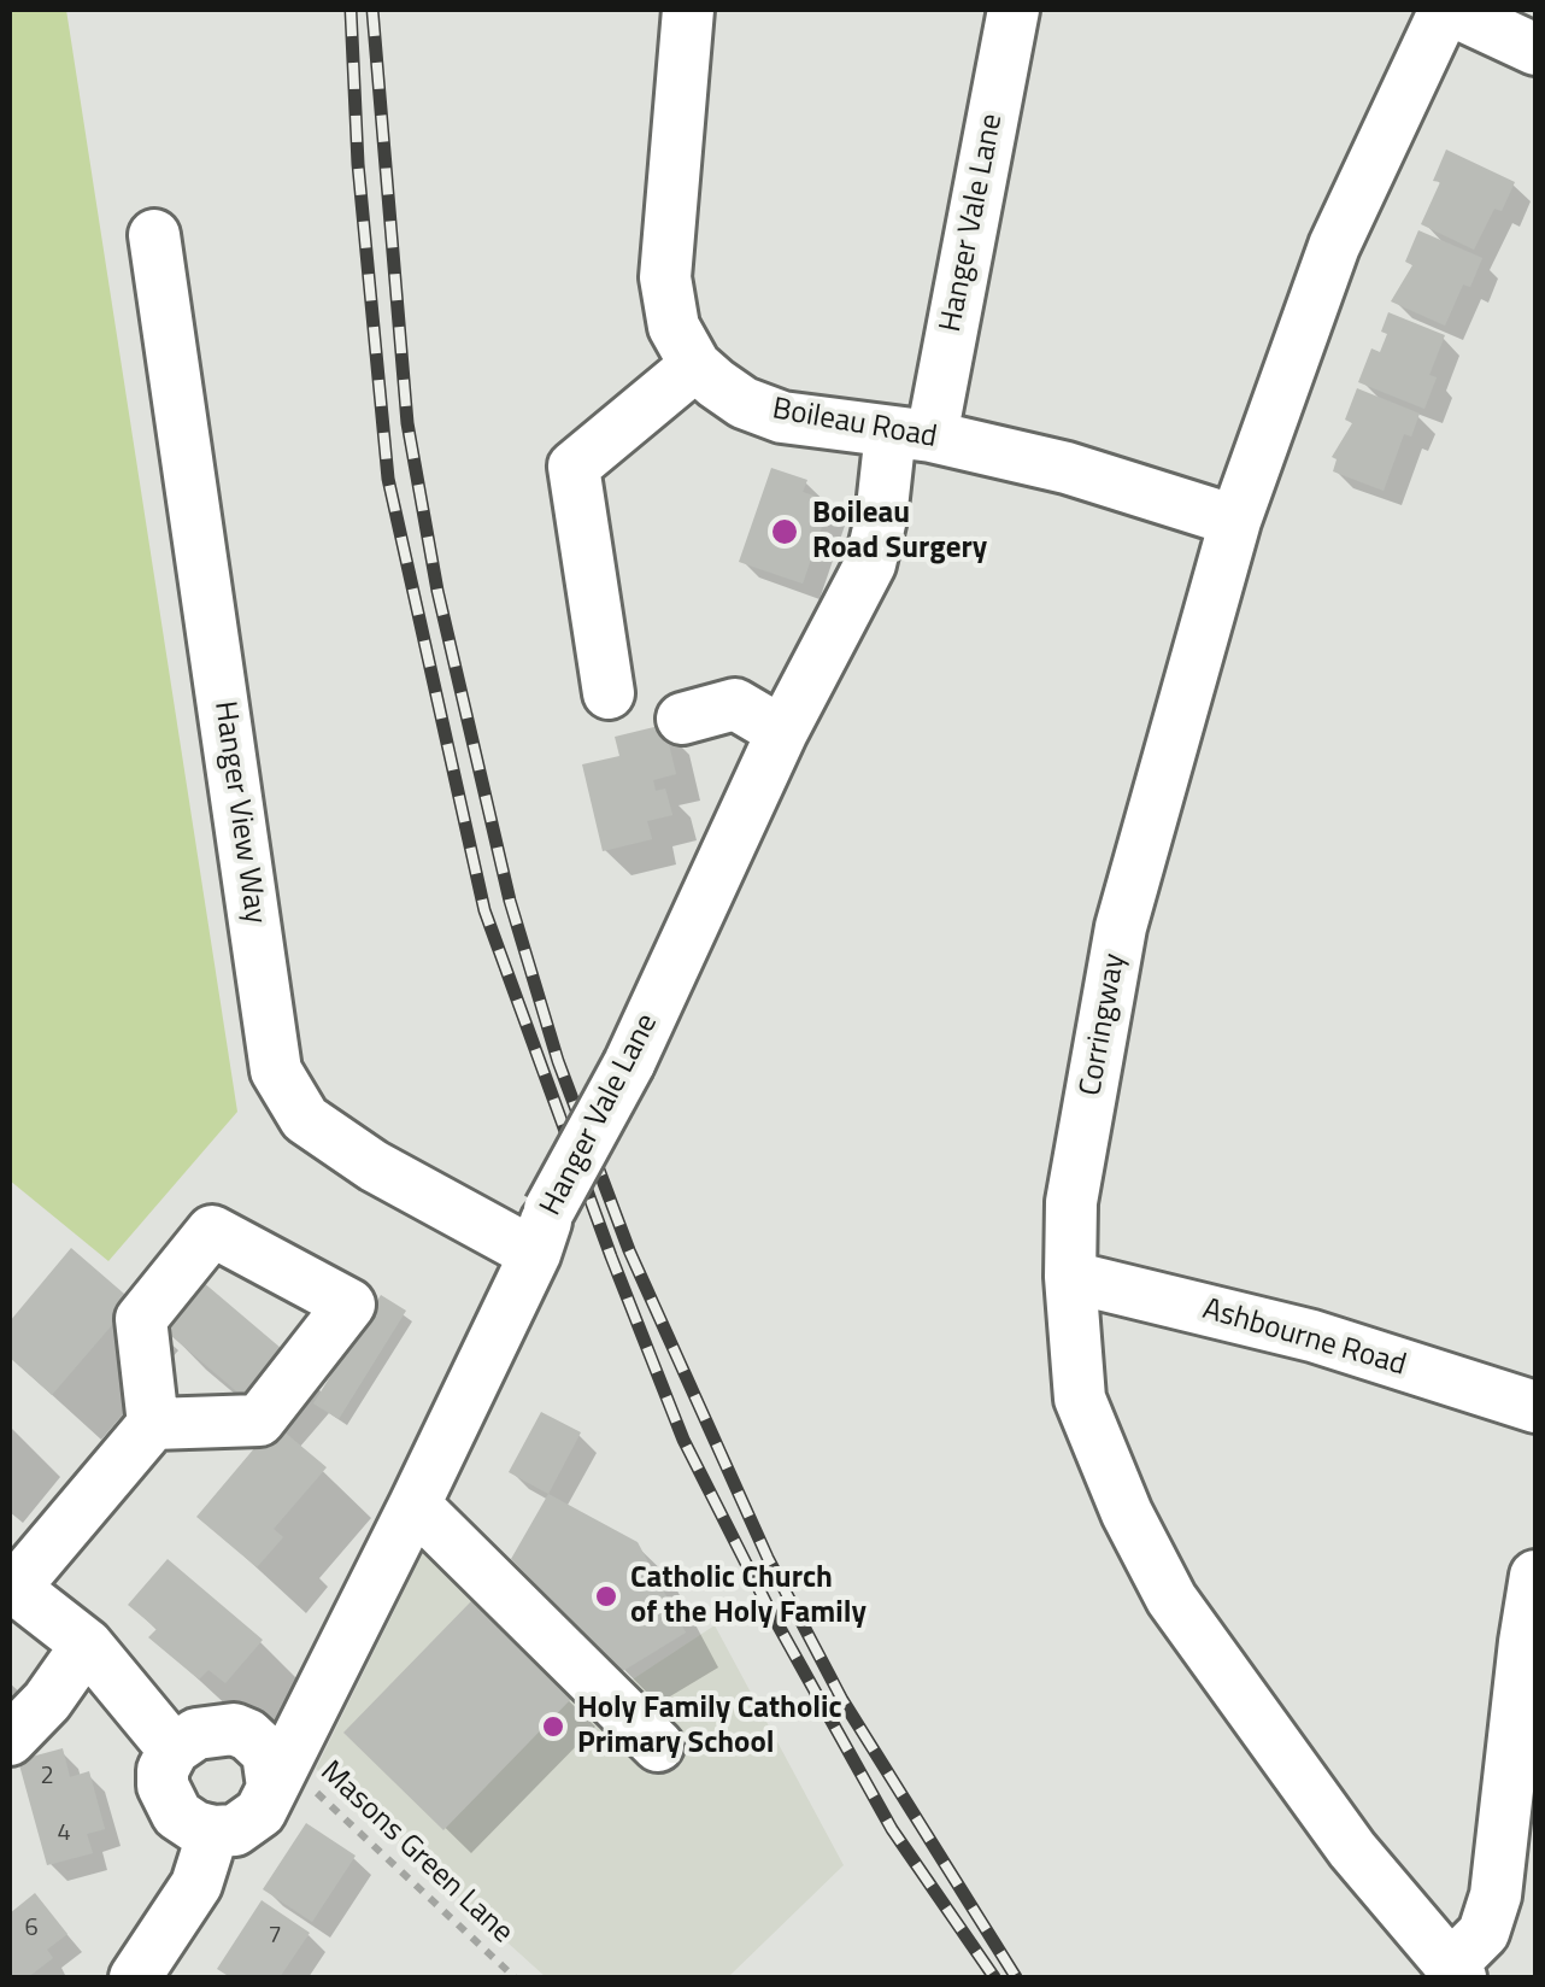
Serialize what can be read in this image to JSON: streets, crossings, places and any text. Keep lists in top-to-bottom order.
{
  "streets": {
    "street": [
      "Hanger Vale Lane",
      "Boileau Road",
      "Hanger View Way",
      "Corringway",
      "Ashbourne Road"
    ],
    "path": ["Masons Green Lane"]
  },
  "crossings": [
    ["Hanger Vale Lane", "Boileau Road"],
    ["Hanger Vale Lane", "Hanger View Way"],
    ["Hanger Vale Lane", "Masons Green Lane"],
    ["Boileau Road", "Corringway"],
    ["Corringway", "Ashbourne Road"]
  ],
  "places": ["Boileau Road Surgery", "Catholic Church of the Holy Family", "Holy Family Catholic Primary School"],
  "house_numbers": [
    "2",
    "4",
    "6",
    "7"
  ]
}
